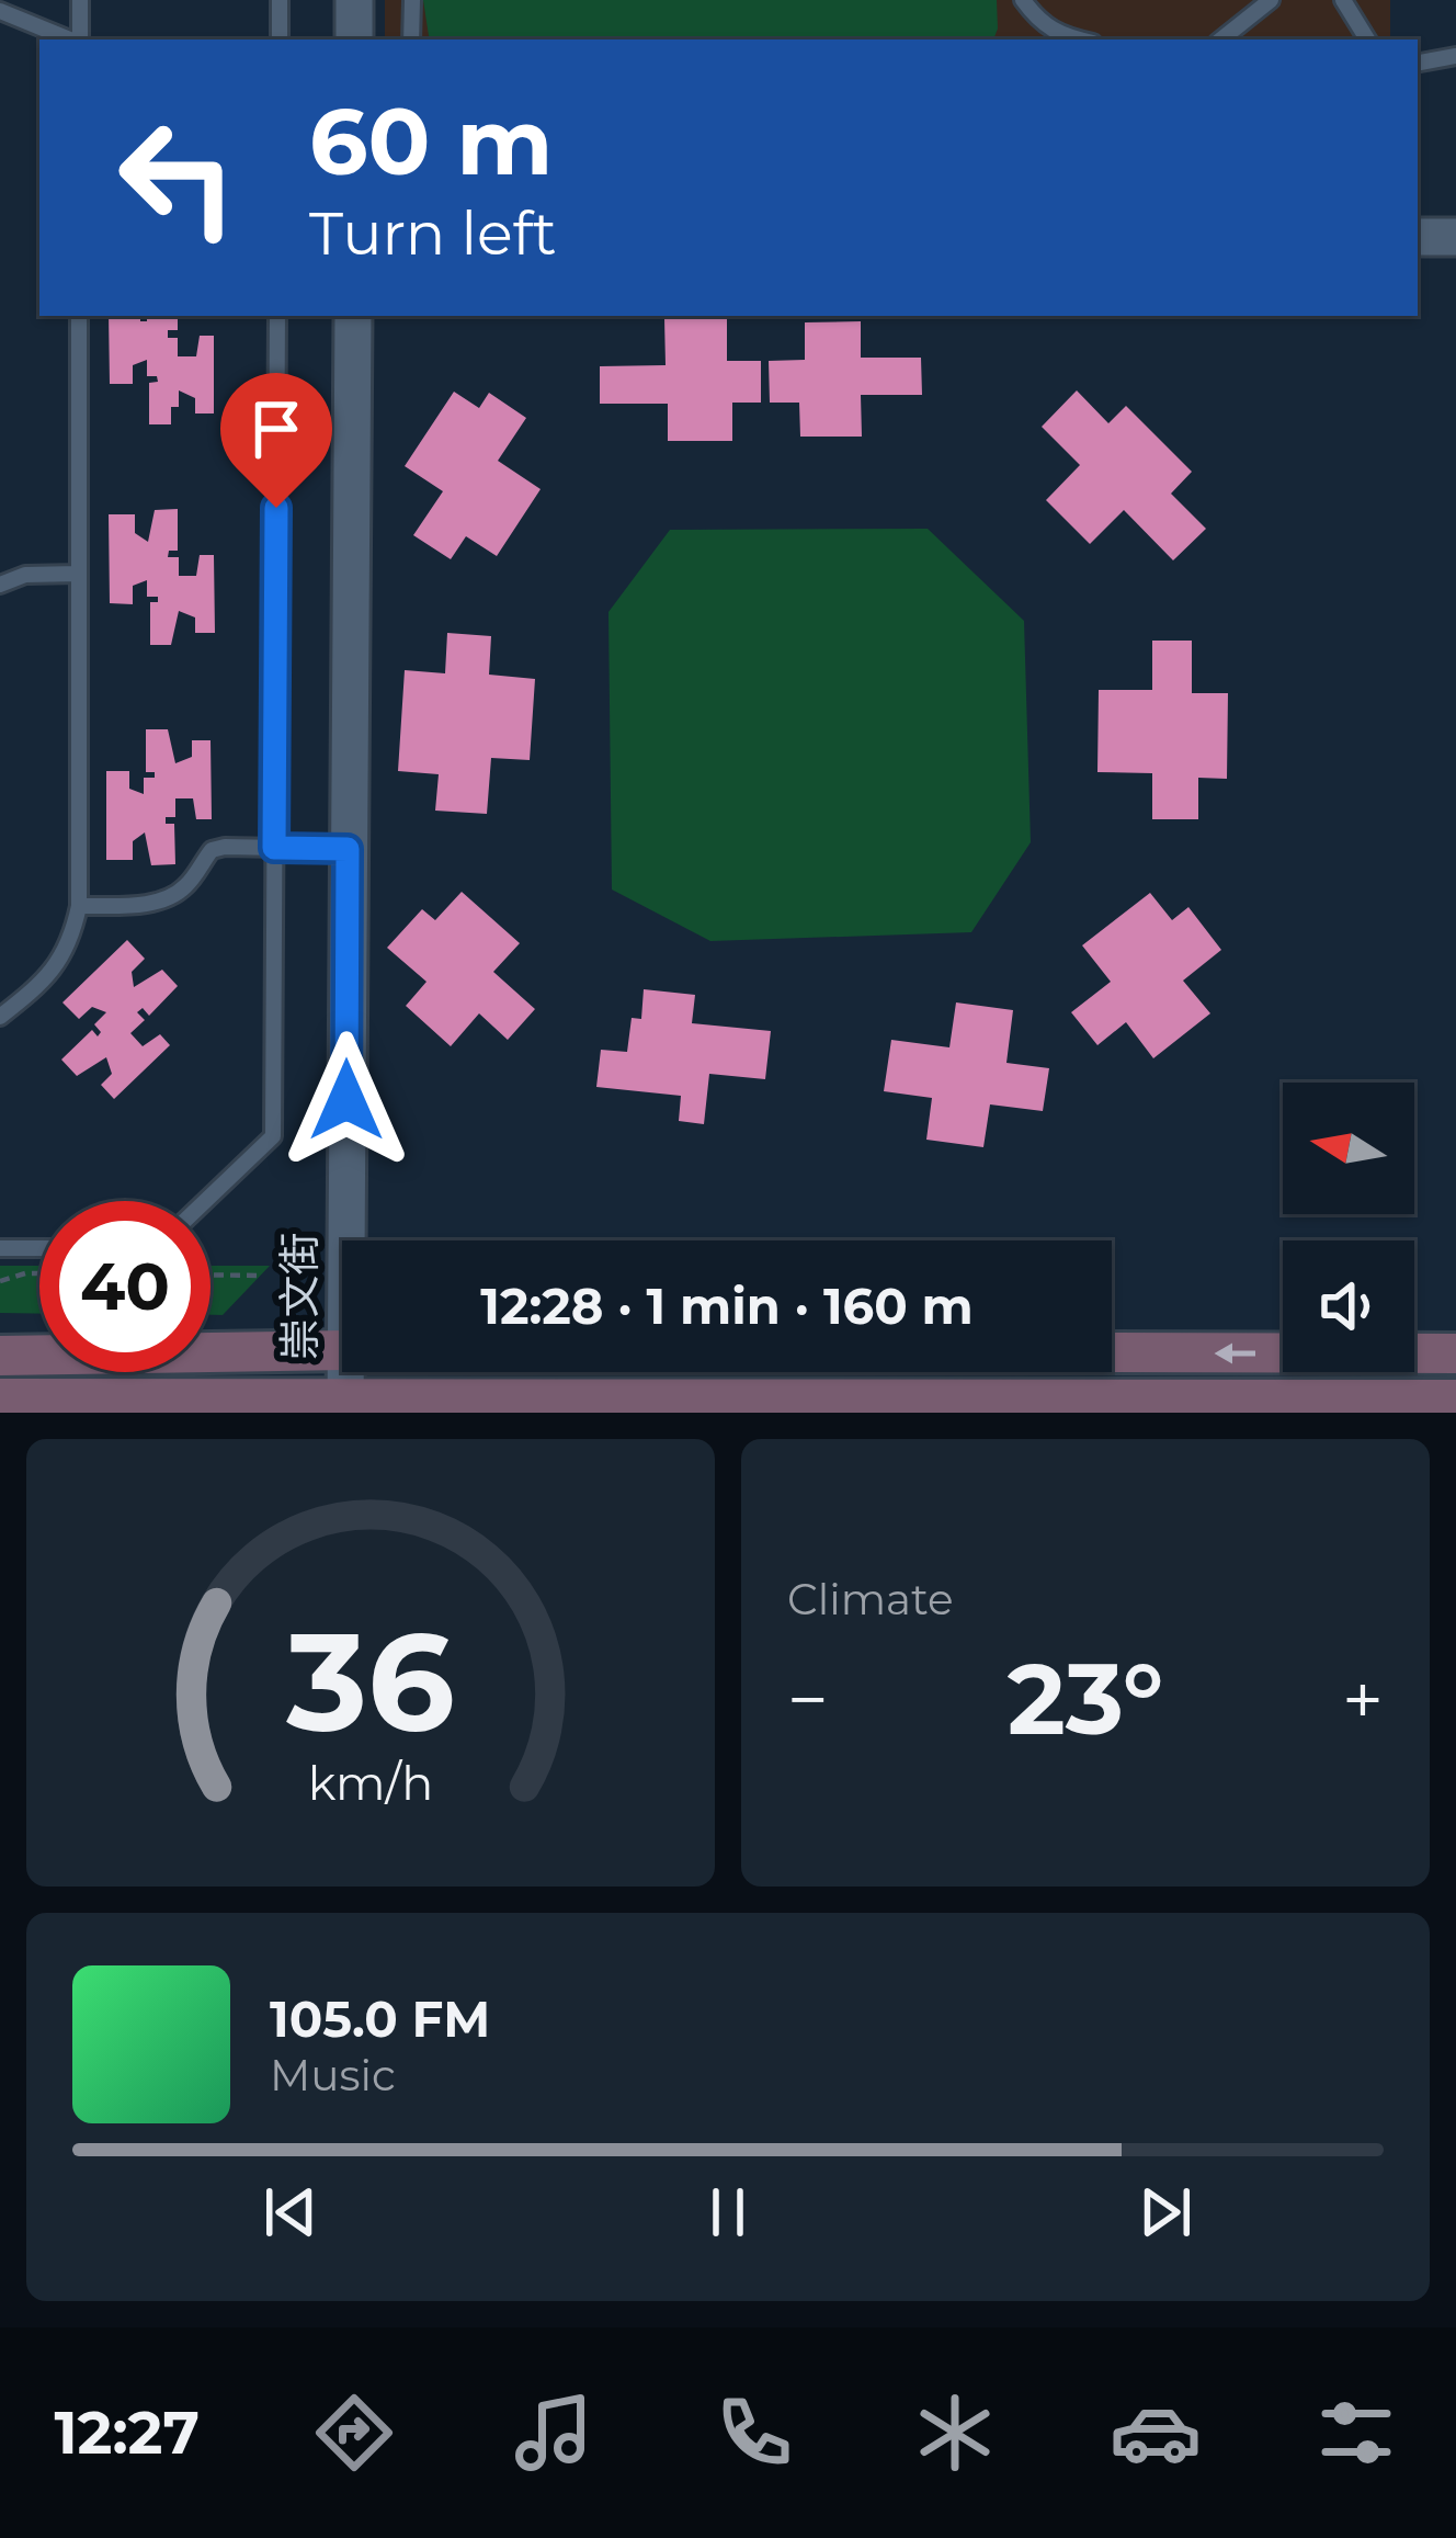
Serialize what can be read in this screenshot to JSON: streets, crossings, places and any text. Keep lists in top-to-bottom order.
{
  "streets": {
    "street": ["崇文街"]
  },
  "north": "left",
  "page": {
    "turn": ["60 m", "Turn left"],
    "limit": "40",
    "trip": "12:28 · 1 min · 160 m",
    "tile": "Climate",
    "heat": ["−", "23°", "+"],
    "song": ["105.0 FM", "Music"],
    "tabs": "12:27",
    "gauge": ["36", "km/h"]
  }
}
